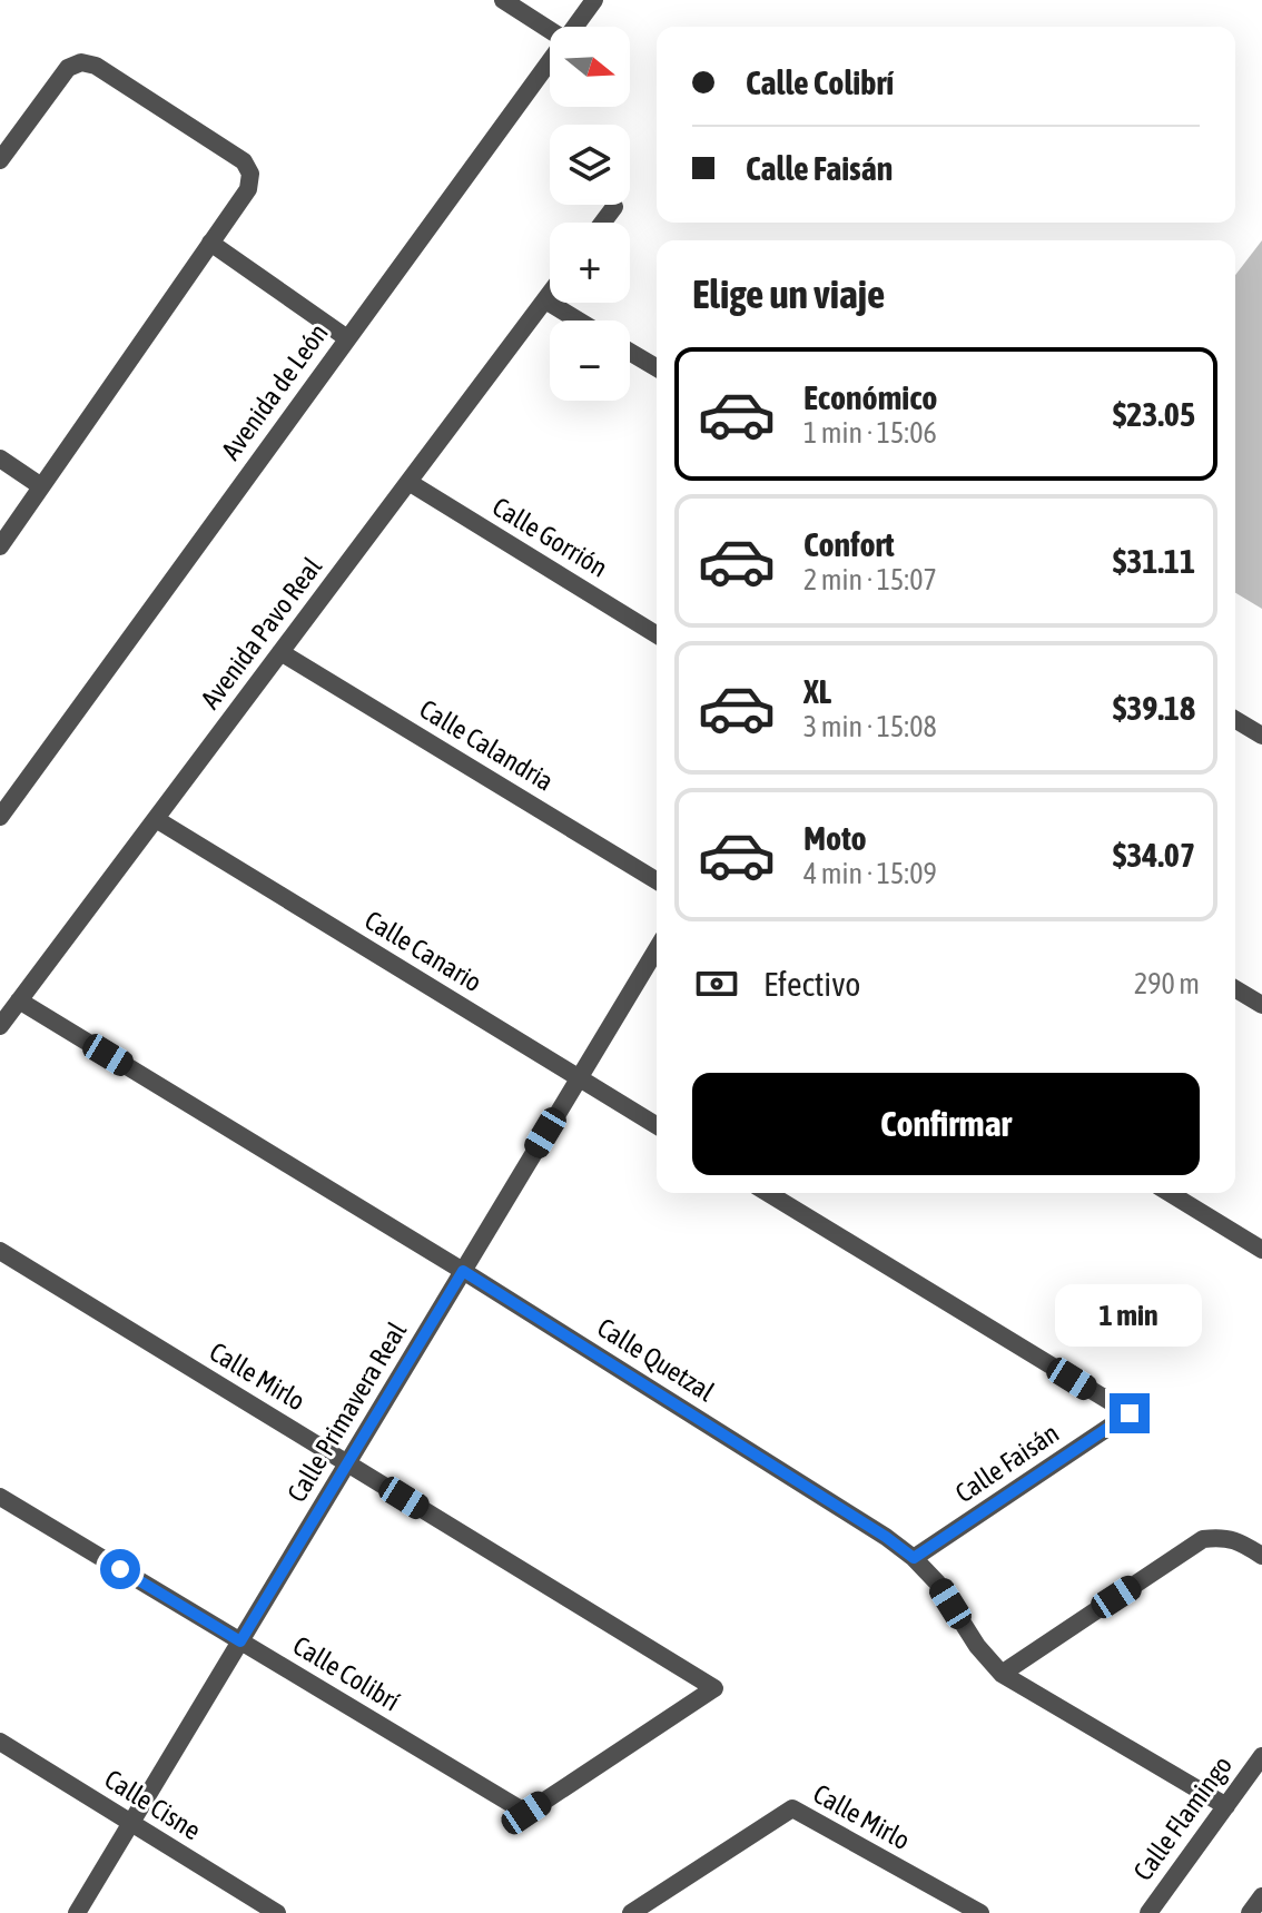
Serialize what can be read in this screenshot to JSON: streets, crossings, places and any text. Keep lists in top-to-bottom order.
{
  "streets": {
    "street": [
      "Avenida de León",
      "Calle Gorrión",
      "Avenida Pavo Real",
      "Calle Calandria",
      "Calle Canario",
      "Calle Quetzal",
      "Calle Mirlo",
      "Calle Primavera Real",
      "Calle Faisán",
      "Calle Colibrí",
      "Calle Cisne",
      "Calle Flamingo"
    ]
  },
  "crossings": [
    ["Calle Gorrión", "Avenida Pavo Real"],
    ["Avenida Pavo Real", "Calle Calandria"],
    ["Avenida Pavo Real", "Calle Canario"],
    ["Avenida Pavo Real", "Calle Quetzal"],
    ["Calle Canario", "Calle Primavera Real"],
    ["Calle Quetzal", "Calle Primavera Real"],
    ["Calle Quetzal", "Calle Faisán"],
    ["Calle Quetzal", "Calle Flamingo"],
    ["Calle Mirlo", "Calle Primavera Real"],
    ["Calle Mirlo", "Calle Colibrí"],
    ["Calle Primavera Real", "Calle Colibrí"],
    ["Calle Primavera Real", "Calle Cisne"]
  ],
  "north": "right",
  "page": {
    "map_buttons": ["+", "−"],
    "banner": ["Calle Colibrí", "Calle Faisán"],
    "heading": "Elige un viaje",
    "list": [
      {
        "name": "Económico",
        "note": "1 min · 15:06",
        "value": "$23.05"
      },
      {
        "name": "Confort",
        "note": "2 min · 15:07",
        "value": "$31.11"
      },
      {
        "name": "XL",
        "note": "3 min · 15:08",
        "value": "$39.18"
      },
      {
        "name": "Moto",
        "note": "4 min · 15:09",
        "value": "$34.07"
      }
    ],
    "pay": ["Efectivo", "290 m"],
    "buttons": "Confirmar",
    "bubble": "1 min"
  }
}
